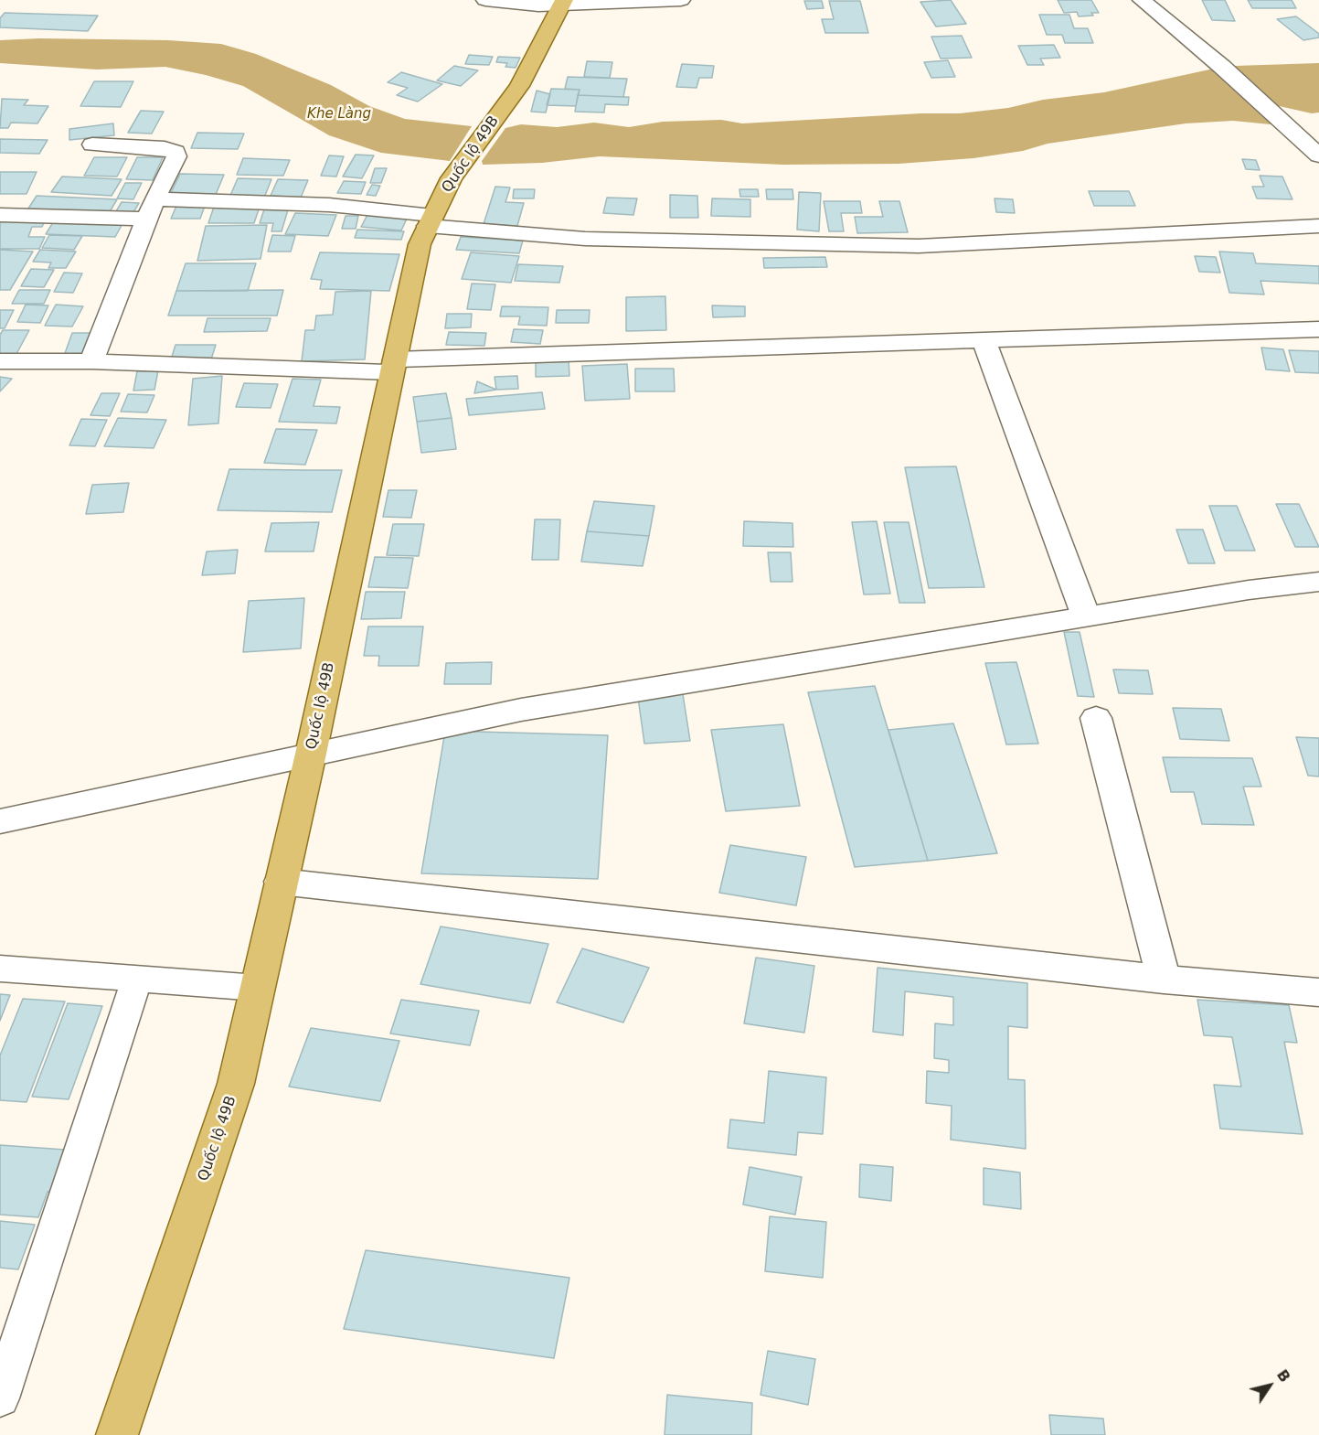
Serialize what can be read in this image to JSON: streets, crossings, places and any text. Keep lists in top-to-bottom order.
{
  "streets": {
    "main road": ["Quốc lộ 49B"]
  },
  "water": ["Khe Làng"],
  "north": "top right"
}
